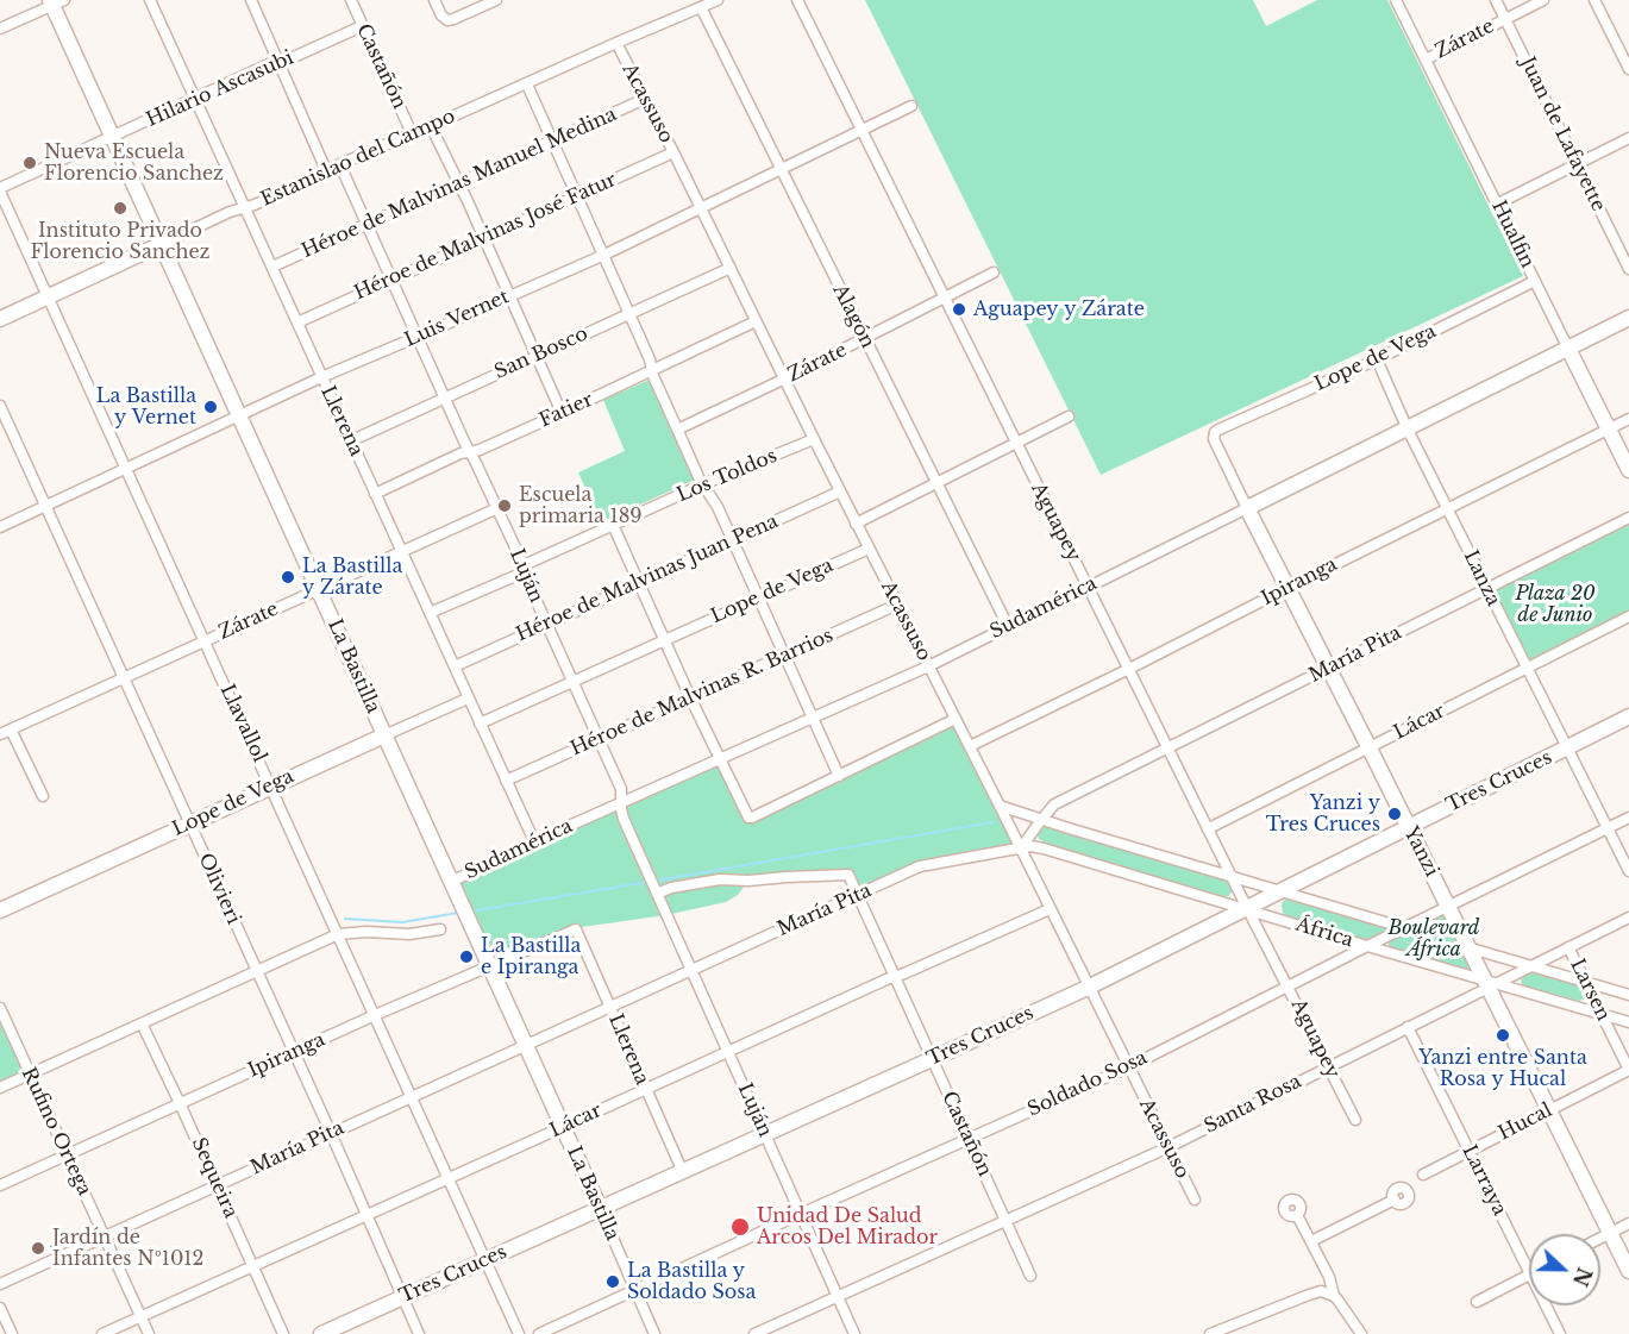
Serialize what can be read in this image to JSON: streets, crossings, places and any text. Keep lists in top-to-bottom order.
{
  "streets": {
    "street": [
      "Zárate",
      "Castañón",
      "Hilario Ascasubi",
      "Acassuso",
      "Juan de Lafayette",
      "Estanislao del Campo",
      "Héroe de Malvinas Manuel Medina",
      "Hualfin",
      "Héroe de Malvinas José Fatur",
      "Alagón",
      "Luis Vernet",
      "San Bosco",
      "Lope de Vega",
      "Fatier",
      "Llerena",
      "Los Toldos",
      "Aguapey",
      "Luján",
      "Héroe de Malvinas Juan Pena",
      "Lanza",
      "Ipiranga",
      "Sudamérica",
      "María Pita",
      "La Bastilla",
      "Héroe de Malvinas R. Barrios",
      "Lácar",
      "Llavallol",
      "Tres Cruces",
      "Yanzi",
      "Olivieri",
      "África",
      "Larsen",
      "Soldado Sosa",
      "Santa Rosa",
      "Hucal",
      "Rufino Ortega",
      "Sequeira",
      "Larraya"
    ]
  },
  "crossings": [
    ["Zárate", "Acassuso"],
    ["Zárate", "Juan de Lafayette"],
    ["Zárate", "Hualfin"],
    ["Zárate", "Alagón"],
    ["Zárate", "Llerena"],
    ["Zárate", "Aguapey"],
    ["Zárate", "Luján"],
    ["Zárate", "La Bastilla"],
    ["Zárate", "Llavallol"],
    ["Zárate", "Olivieri"],
    ["Castañón", "Hilario Ascasubi"],
    ["Castañón", "Estanislao del Campo"],
    ["Castañón", "Luján"],
    ["Castañón", "María Pita"],
    ["Castañón", "Lácar"],
    ["Castañón", "Tres Cruces"],
    ["Castañón", "Soldado Sosa"],
    ["Castañón", "Santa Rosa"],
    ["Hilario Ascasubi", "Llerena"],
    ["Hilario Ascasubi", "La Bastilla"],
    ["Hilario Ascasubi", "Llavallol"],
    ["Acassuso", "Estanislao del Campo"],
    ["Acassuso", "Héroe de Malvinas Manuel Medina"],
    ["Acassuso", "Héroe de Malvinas José Fatur"],
    ["Acassuso", "Luis Vernet"],
    ["Acassuso", "San Bosco"],
    ["Acassuso", "Lope de Vega"],
    ["Acassuso", "Fatier"],
    ["Acassuso", "Los Toldos"],
    ["Acassuso", "Héroe de Malvinas Juan Pena"],
    ["Acassuso", "Ipiranga"],
    ["Acassuso", "Sudamérica"],
    ["Acassuso", "María Pita"],
    ["Acassuso", "Héroe de Malvinas R. Barrios"],
    ["Acassuso", "Lácar"],
    ["Acassuso", "Tres Cruces"],
    ["Acassuso", "África"],
    ["Acassuso", "Soldado Sosa"],
    ["Acassuso", "Santa Rosa"],
    ["Estanislao del Campo", "Alagón"],
    ["Estanislao del Campo", "Llerena"],
    ["Estanislao del Campo", "Luján"],
    ["Estanislao del Campo", "La Bastilla"],
    ["Estanislao del Campo", "Llavallol"],
    ["Héroe de Malvinas Manuel Medina", "Llerena"],
    ["Héroe de Malvinas Manuel Medina", "Luján"],
    ["Hualfin", "Lope de Vega"],
    ["Hualfin", "Ipiranga"],
    ["Hualfin", "Sudamérica"],
    ["Héroe de Malvinas José Fatur", "Llerena"],
    ["Héroe de Malvinas José Fatur", "Luján"],
    ["Alagón", "Luis Vernet"],
    ["Alagón", "Sudamérica"],
    ["Luis Vernet", "Llerena"],
    ["Luis Vernet", "Aguapey"],
    ["Luis Vernet", "Luján"],
    ["Luis Vernet", "La Bastilla"],
    ["Luis Vernet", "Llavallol"],
    ["Luis Vernet", "Olivieri"],
    ["San Bosco", "Llerena"],
    ["San Bosco", "Luján"],
    ["Lope de Vega", "Llerena"],
    ["Lope de Vega", "Luján"],
    ["Lope de Vega", "Lanza"],
    ["Lope de Vega", "La Bastilla"],
    ["Lope de Vega", "Llavallol"],
    ["Lope de Vega", "Yanzi"],
    ["Lope de Vega", "Olivieri"],
    ["Fatier", "Llerena"],
    ["Fatier", "Luján"],
    ["Llerena", "Los Toldos"],
    ["Llerena", "Héroe de Malvinas Juan Pena"],
    ["Llerena", "Ipiranga"],
    ["Llerena", "Sudamérica"],
    ["Llerena", "María Pita"],
    ["Llerena", "Héroe de Malvinas R. Barrios"],
    ["Llerena", "Lácar"],
    ["Llerena", "Tres Cruces"],
    ["Los Toldos", "Luján"],
    ["Aguapey", "Ipiranga"],
    ["Aguapey", "Sudamérica"],
    ["Aguapey", "María Pita"],
    ["Aguapey", "Lácar"],
    ["Aguapey", "Tres Cruces"],
    ["Aguapey", "África"],
    ["Aguapey", "Soldado Sosa"],
    ["Aguapey", "Santa Rosa"],
    ["Luján", "Héroe de Malvinas Juan Pena"],
    ["Luján", "Sudamérica"],
    ["Luján", "María Pita"],
    ["Luján", "Héroe de Malvinas R. Barrios"],
    ["Luján", "Lácar"],
    ["Luján", "Tres Cruces"],
    ["Luján", "Soldado Sosa"],
    ["Luján", "Santa Rosa"],
    ["Lanza", "Ipiranga"],
    ["Lanza", "Sudamérica"],
    ["Lanza", "María Pita"],
    ["Lanza", "Lácar"],
    ["Lanza", "Tres Cruces"],
    ["Lanza", "Soldado Sosa"],
    ["Ipiranga", "La Bastilla"],
    ["Ipiranga", "Llavallol"],
    ["Ipiranga", "Yanzi"],
    ["Ipiranga", "Olivieri"],
    ["Ipiranga", "Rufino Ortega"],
    ["Ipiranga", "Sequeira"],
    ["Sudamérica", "La Bastilla"],
    ["Sudamérica", "Yanzi"],
    ["María Pita", "La Bastilla"],
    ["María Pita", "Llavallol"],
    ["María Pita", "Yanzi"],
    ["María Pita", "Olivieri"],
    ["María Pita", "África"],
    ["María Pita", "Rufino Ortega"],
    ["María Pita", "Sequeira"],
    ["La Bastilla", "Lácar"],
    ["La Bastilla", "Tres Cruces"],
    ["La Bastilla", "Soldado Sosa"],
    ["Lácar", "Llavallol"],
    ["Lácar", "Yanzi"],
    ["Lácar", "Olivieri"],
    ["Lácar", "Rufino Ortega"],
    ["Lácar", "Sequeira"],
    ["Llavallol", "Tres Cruces"],
    ["Tres Cruces", "Yanzi"],
    ["Tres Cruces", "Olivieri"],
    ["Tres Cruces", "África"],
    ["Yanzi", "África"],
    ["Yanzi", "Soldado Sosa"],
    ["Yanzi", "Santa Rosa"],
    ["Yanzi", "Hucal"],
    ["África", "Larsen"],
    ["África", "Soldado Sosa"],
    ["África", "Santa Rosa"],
    ["Larsen", "Santa Rosa"],
    ["Larsen", "Hucal"],
    ["Santa Rosa", "Larraya"],
    ["Hucal", "Larraya"]
  ],
  "parks": ["Plaza 20 de Junio", "Boulevard África"],
  "places": [
    "Nueva Escuela Florencio Sanchez",
    "Instituto Privado Florencio Sanchez",
    "Aguapey y Zárate",
    "La Bastilla y Vernet",
    "Escuela primaria 189",
    "La Bastilla y Zárate",
    "Yanzi y Tres Cruces",
    "La Bastilla e Ipiranga",
    "Yanzi entre Santa Rosa y Hucal",
    "Unidad De Salud Arcos Del Mirador",
    "Jardín de Infantes Nº1012",
    "La Bastilla y Soldado Sosa"
  ],
  "north": "right"
}
